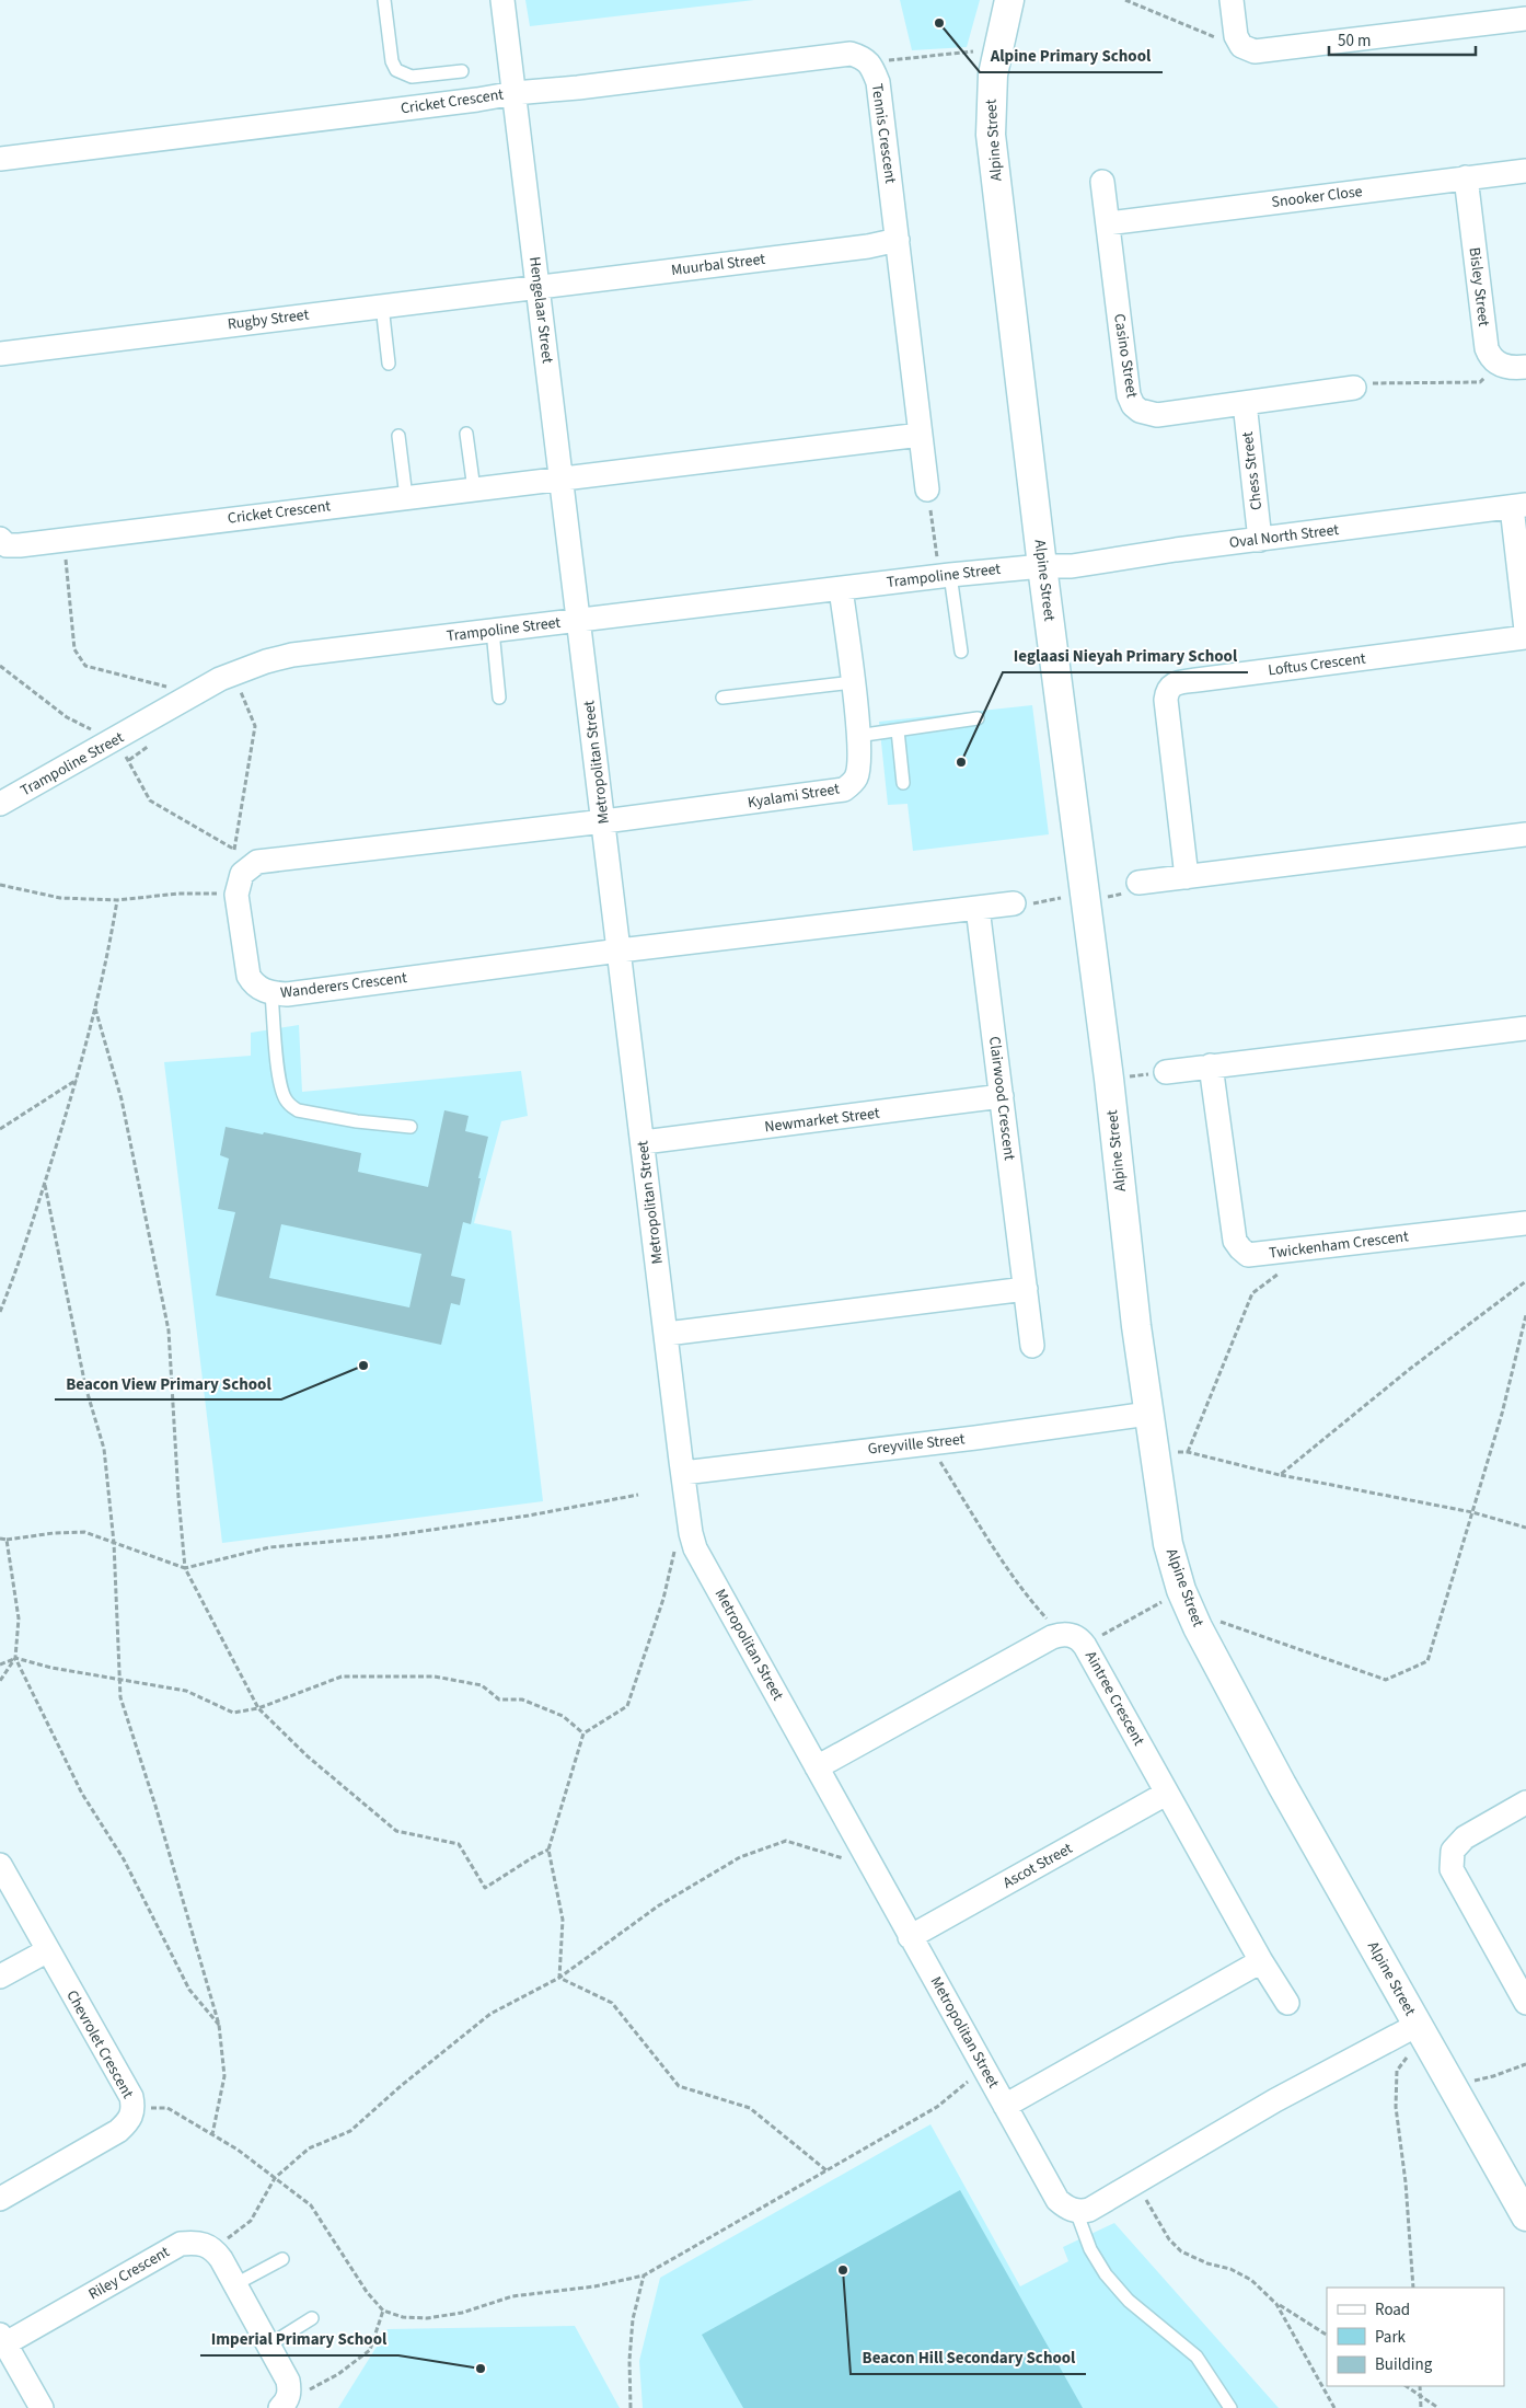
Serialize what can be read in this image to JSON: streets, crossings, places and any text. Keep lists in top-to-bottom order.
{
  "streets": {
    "street": [
      "Cricket Crescent",
      "Tennis Crescent",
      "Alpine Street",
      "Snooker Close",
      "Muurbal Street",
      "Bisley Street",
      "Hengelaar Street",
      "Rugby Street",
      "Casino Street",
      "Chess Street",
      "Oval North Street",
      "Trampoline Street",
      "Loftus Crescent",
      "Metropolitan Street",
      "Kyalami Street",
      "Wanderers Crescent",
      "Clairwood Crescent",
      "Newmarket Street",
      "Twickenham Crescent",
      "Greyville Street",
      "Aintree Crescent",
      "Ascot Street",
      "Chevrolet Crescent",
      "Riley Crescent"
    ]
  },
  "crossings": [
    ["Cricket Crescent", "Tennis Crescent"],
    ["Cricket Crescent", "Hengelaar Street"],
    ["Tennis Crescent", "Muurbal Street"],
    ["Tennis Crescent", "Hengelaar Street"],
    ["Alpine Street", "Oval North Street"],
    ["Alpine Street", "Trampoline Street"],
    ["Alpine Street", "Greyville Street"],
    ["Snooker Close", "Bisley Street"],
    ["Snooker Close", "Casino Street"],
    ["Muurbal Street", "Hengelaar Street"],
    ["Muurbal Street", "Rugby Street"],
    ["Hengelaar Street", "Rugby Street"],
    ["Hengelaar Street", "Trampoline Street"],
    ["Hengelaar Street", "Metropolitan Street"],
    ["Casino Street", "Chess Street"],
    ["Chess Street", "Oval North Street"],
    ["Oval North Street", "Trampoline Street"],
    ["Trampoline Street", "Metropolitan Street"],
    ["Trampoline Street", "Kyalami Street"],
    ["Metropolitan Street", "Kyalami Street"],
    ["Metropolitan Street", "Wanderers Crescent"],
    ["Metropolitan Street", "Newmarket Street"],
    ["Metropolitan Street", "Greyville Street"],
    ["Metropolitan Street", "Aintree Crescent"],
    ["Metropolitan Street", "Ascot Street"],
    ["Clairwood Crescent", "Newmarket Street"],
    ["Aintree Crescent", "Ascot Street"]
  ],
  "places": [
    "Alpine Primary School",
    "Ieglaasi Nieyah Primary School",
    "Beacon View Primary School",
    "Beacon Hill Secondary School",
    "Imperial Primary School"
  ],
  "legend": ["Road", "Park", "Building"],
  "scale_bar": "50 m"
}
